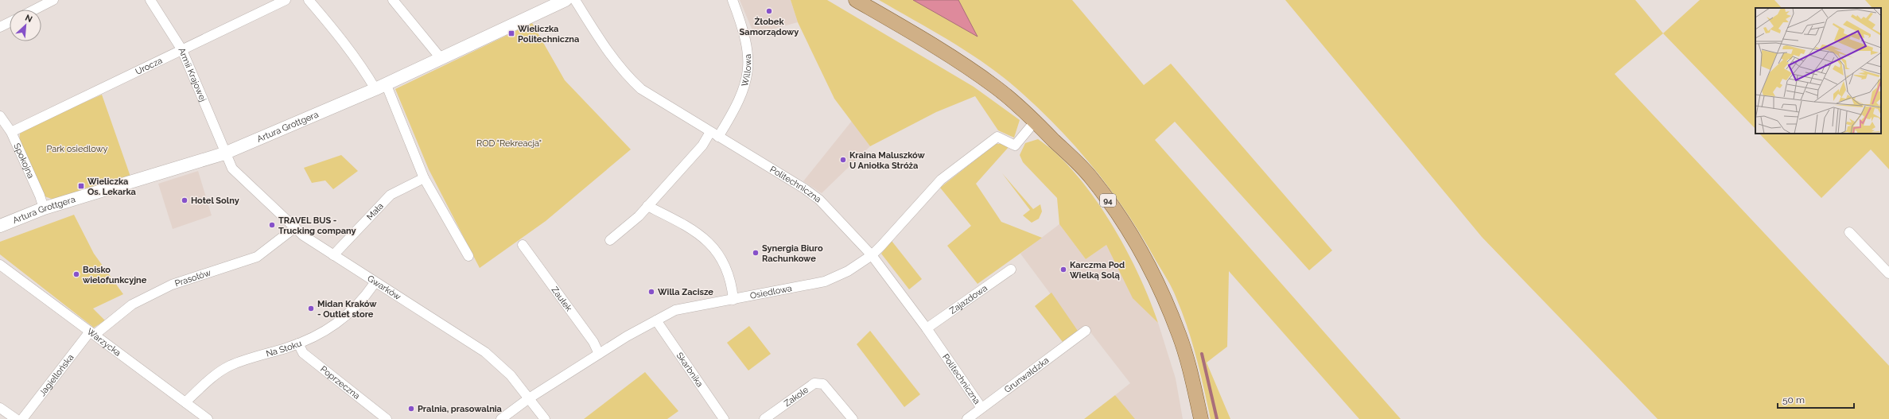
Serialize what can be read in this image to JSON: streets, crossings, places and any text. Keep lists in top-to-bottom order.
{
  "streets": {
    "main road": ["94"],
    "street": [
      "Urocza",
      "Willowa",
      "Armii Krajowej",
      "Artura Grottgera",
      "Spokojna",
      "Politechniczna",
      "Mała",
      "Prasołów",
      "Gwarków",
      "Osiedlowa",
      "Zaułek",
      "Zajazdowa",
      "Warzycka",
      "Na Stoku",
      "Skarbnika",
      "Grunwaldzka",
      "Jagiellońska",
      "Poprzeczna",
      "Zakole"
    ]
  },
  "crossings": [
    ["Urocza", "Armii Krajowej"],
    ["Urocza", "Spokojna"],
    ["Willowa", "Politechniczna"],
    ["Armii Krajowej", "Artura Grottgera"],
    ["Armii Krajowej", "Gwarków"],
    ["Artura Grottgera", "Spokojna"],
    ["Artura Grottgera", "Gwarków"],
    ["Politechniczna", "Osiedlowa"],
    ["Politechniczna", "Zajazdowa"],
    ["Politechniczna", "Grunwaldzka"],
    ["94", "Osiedlowa"],
    ["Mała", "Gwarków"],
    ["Prasołów", "Gwarków"],
    ["Prasołów", "Warzycka"],
    ["Prasołów", "Jagiellońska"],
    ["Gwarków", "Osiedlowa"],
    ["Gwarków", "Na Stoku"],
    ["Osiedlowa", "Zaułek"],
    ["Osiedlowa", "Skarbnika"],
    ["Warzycka", "Na Stoku"],
    ["Warzycka", "Jagiellońska"],
    ["Na Stoku", "Poprzeczna"]
  ],
  "parks": ["ROD \"Rekreacja\"", "Park osiedlowy"],
  "places": {
    "other": [
      "Żłobek Samorządowy",
      "Kraina Maluszków U Aniołka Stróża",
      "Hotel Solny",
      "TRAVEL BUS - Trucking company",
      "Synergia Biuro Rachunkowe",
      "Karczma Pod Wielką Solą",
      "Boisko wielofunkcyjne",
      "Willa Zacisze",
      "Midan Kraków - Outlet store",
      "Pralnia, prasowalnia"
    ],
    "transit": ["Wieliczka Politechniczna", "Wieliczka Os. Lekarka"]
  },
  "scale_bar": "50 m",
  "north": "top right"
}
